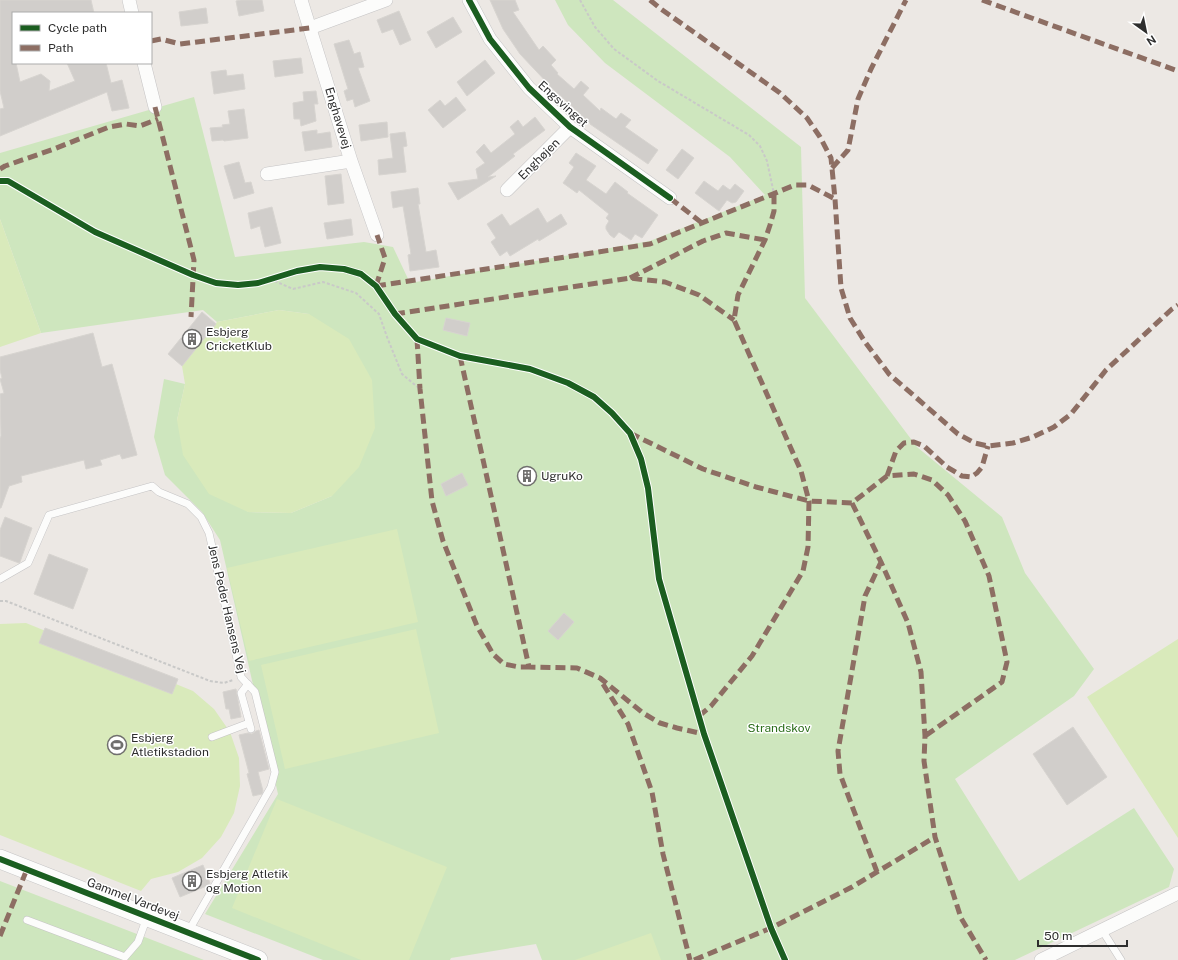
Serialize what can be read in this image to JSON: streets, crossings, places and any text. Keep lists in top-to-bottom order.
{
  "streets": {
    "street": [
      "Engsvinget",
      "Enghavevej",
      "Enghøjen",
      "Gammel Vardevej"
    ],
    "lane": ["Jens Peder Hansens Vej"]
  },
  "crossings": [
    ["Engsvinget", "Enghøjen"],
    ["Jens Peder Hansens Vej", "Gammel Vardevej"]
  ],
  "parks": ["Strandskov"],
  "places": {
    "building": ["Esbjerg CricketKlub", "UgruKo", "Esbjerg Atletik og Motion"],
    "sports": ["Esbjerg Atletikstadion"]
  },
  "legend": ["Cycle path", "Path"],
  "scale_bar": "50 m",
  "north": "bottom right"
}
